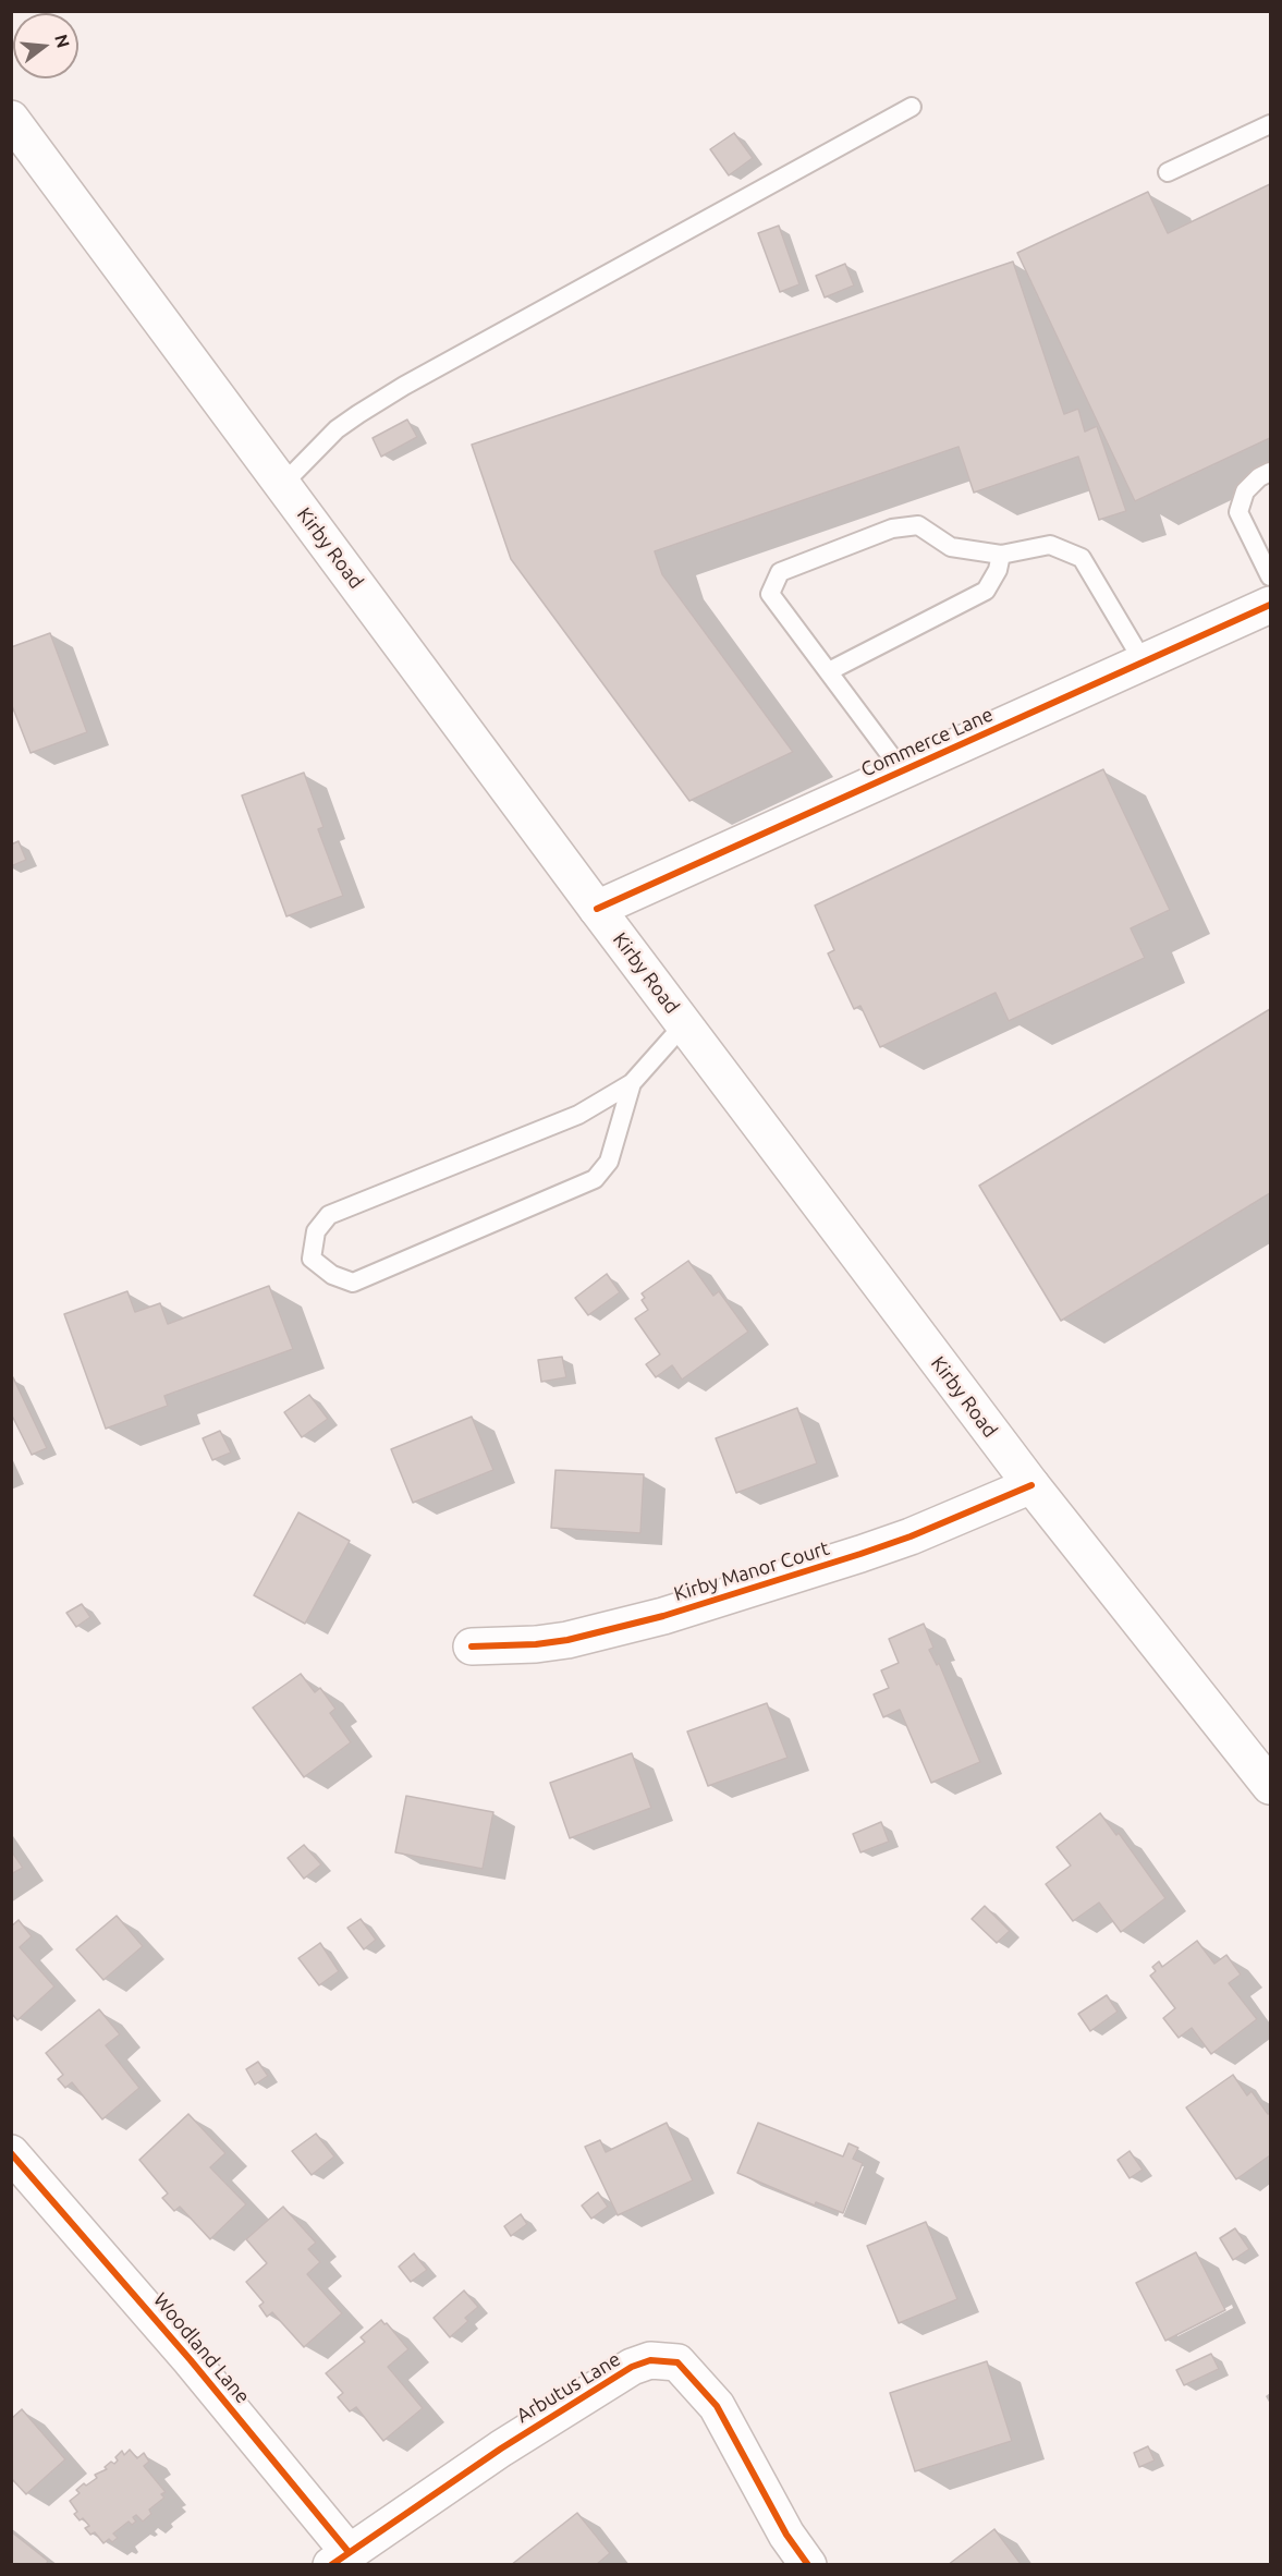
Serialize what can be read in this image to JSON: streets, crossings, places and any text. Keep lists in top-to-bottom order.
{
  "streets": {
    "street": [
      "Kirby Road",
      "Commerce Lane",
      "Kirby Manor Court",
      "Woodland Lane",
      "Arbutus Lane"
    ]
  },
  "crossings": [
    ["Kirby Road", "Commerce Lane"],
    ["Kirby Road", "Kirby Manor Court"],
    ["Woodland Lane", "Arbutus Lane"]
  ],
  "north": "right"
}
